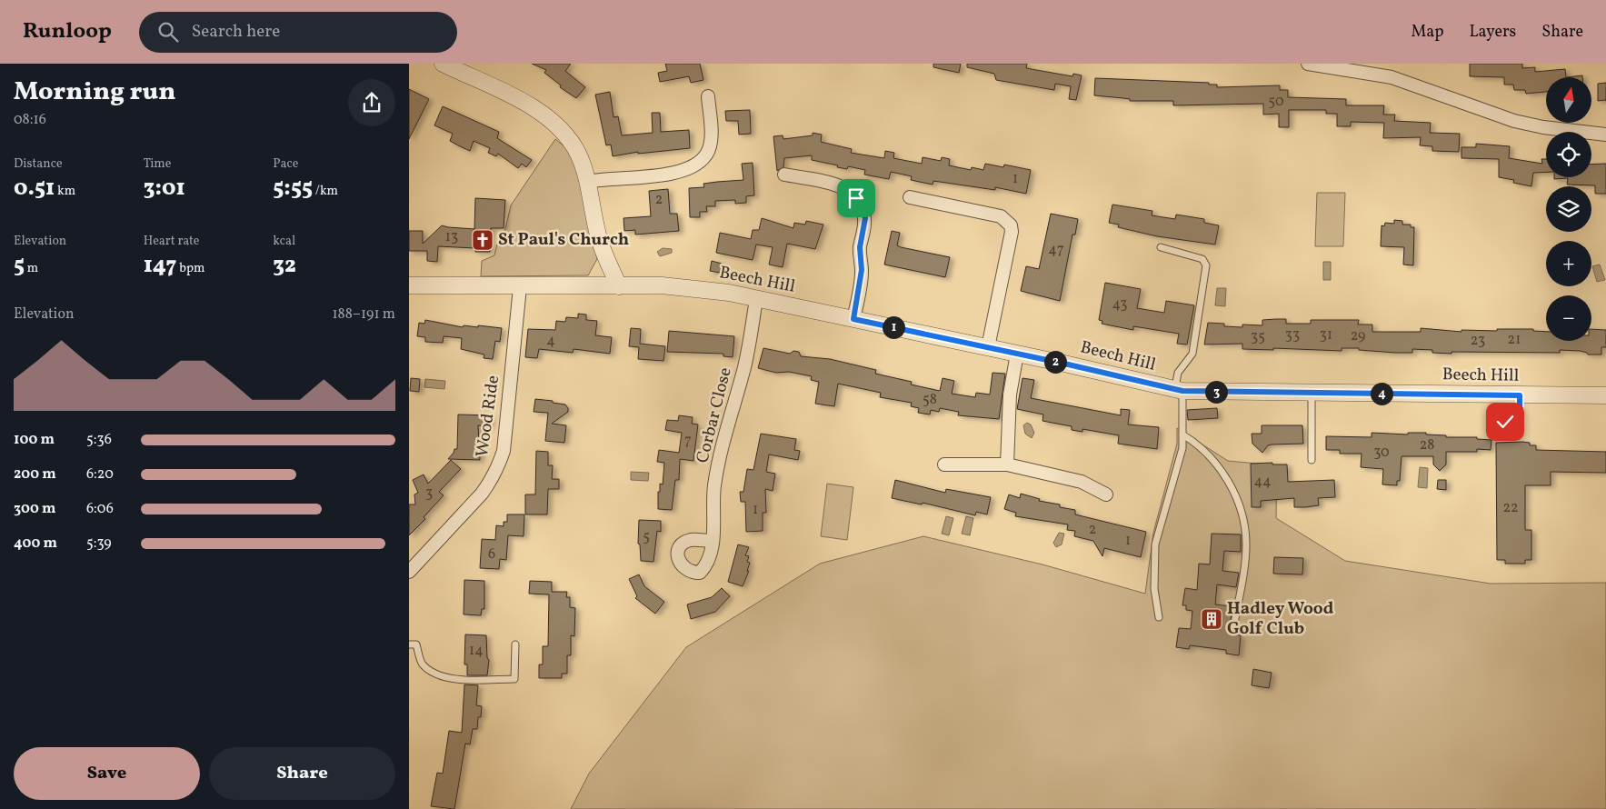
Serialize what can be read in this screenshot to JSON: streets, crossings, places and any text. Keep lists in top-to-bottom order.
{
  "streets": {
    "street": ["Beech Hill", "Corbar Close", "Wood Ride"]
  },
  "crossings": [
    ["Beech Hill", "Corbar Close"],
    ["Beech Hill", "Wood Ride"]
  ],
  "places": {
    "church": ["St Paul's Church"],
    "building": ["Hadley Wood Golf Club"]
  },
  "house_numbers": [
    "50",
    "1",
    "2",
    "13",
    "47",
    "43",
    "33",
    "31",
    "29",
    "35",
    "21",
    "4",
    "23",
    "58",
    "7",
    "28",
    "30",
    "44",
    "3",
    "22",
    "1",
    "2",
    "5",
    "1",
    "6",
    "14"
  ],
  "north": "top",
  "page": {
    "header": "Runloop",
    "search": "Search here",
    "nav": ["Map", "Layers", "Share"],
    "heading": ["Morning run", "08:16"],
    "map_buttons": ["+", "−"],
    "stats": [
      ["Distance", "0.51 km"],
      ["Time", "3:01"],
      ["Pace", "5:55 /km"],
      ["Elevation", "5 m"],
      ["Heart rate", "147 bpm"],
      ["kcal", "32"]
    ],
    "chart": ["Elevation", "188–191 m"],
    "pins": [
      "1",
      "2",
      "3",
      "4"
    ],
    "list": [
      {
        "name": "100 m",
        "note": "5:36"
      },
      {
        "name": "200 m",
        "note": "6:20"
      },
      {
        "name": "300 m",
        "note": "6:06"
      },
      {
        "name": "400 m",
        "note": "5:39"
      }
    ],
    "buttons": ["Save", "Share"]
  }
}
